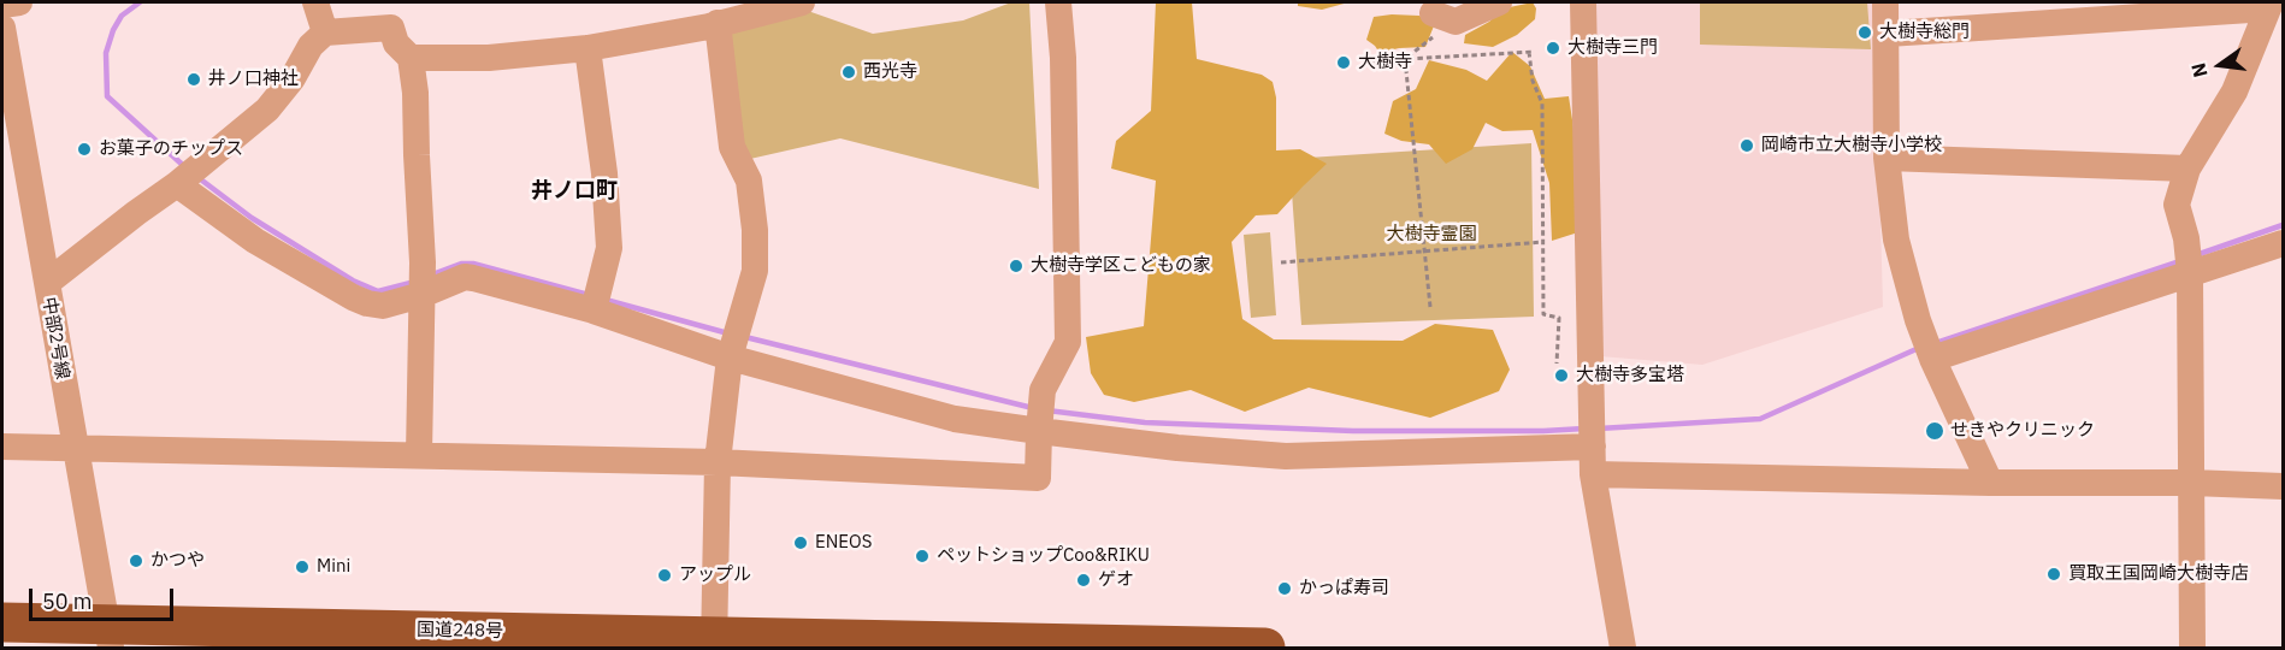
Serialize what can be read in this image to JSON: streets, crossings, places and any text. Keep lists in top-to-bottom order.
{
  "streets": {
    "highway": ["国道248号"],
    "street": ["中部2号線"]
  },
  "crossings": [
    ["中部2号線", "国道248号"]
  ],
  "districts": ["井ノ口町"],
  "parks": ["大樹寺霊園"],
  "places": [
    "大樹寺総門",
    "大樹寺三門",
    "大樹寺",
    "西光寺",
    "井ノ口神社",
    "岡崎市立大樹寺小学校",
    "お菓子のチップス",
    "大樹寺学区こどもの家",
    "大樹寺多宝塔",
    "せきやクリニック",
    "ENEOS",
    "ペットショップCoo&RIKU",
    "かつや",
    "Mini",
    "買取王国岡崎大樹寺店",
    "アップル",
    "ゲオ",
    "かっぱ寿司"
  ],
  "scale_bar": "50 m",
  "north": "left"
}
